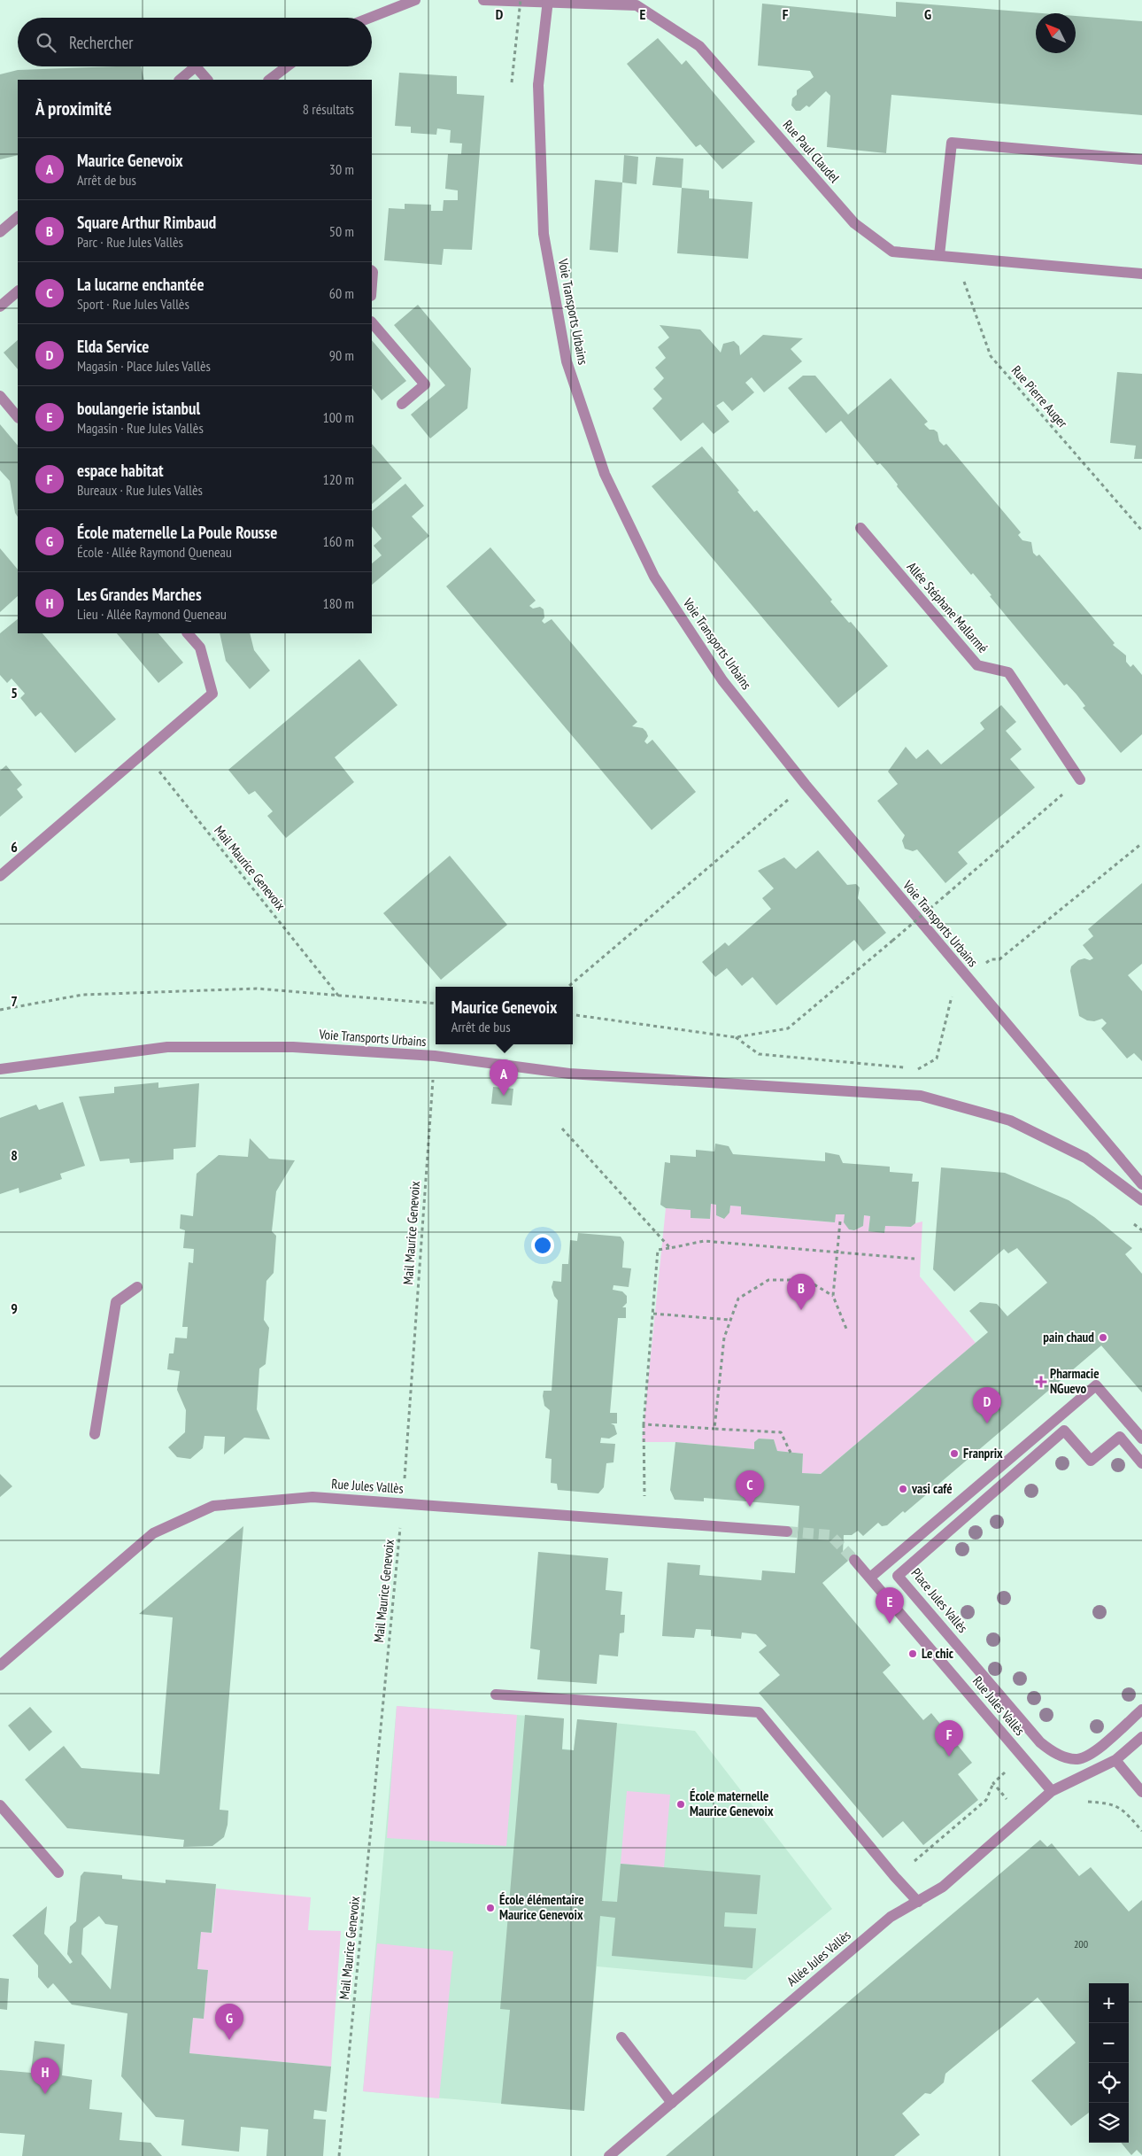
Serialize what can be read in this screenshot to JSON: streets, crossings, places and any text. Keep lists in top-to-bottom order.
{
  "streets": {
    "street": [
      "Rue Paul Claudel",
      "Voie Transports Urbains",
      "Allée Stéphane Mallarmé",
      "Rue Jules Vallès",
      "Place Jules Vallès",
      "Allée Jules Vallès"
    ],
    "path": ["Rue Pierre Auger", "Mail Maurice Genevoix"]
  },
  "crossings": [
    ["Rue Paul Claudel", "Rue Pierre Auger"],
    ["Voie Transports Urbains", "Mail Maurice Genevoix"],
    ["Mail Maurice Genevoix", "Rue Jules Vallès"],
    ["Rue Jules Vallès", "Allée Jules Vallès"]
  ],
  "places": {
    "other": [
      "pain chaud",
      "Franprix",
      "vasi café",
      "Le chic",
      "École maternelle Maurice Genevoix",
      "École élémentaire Maurice Genevoix"
    ],
    "health": ["Pharmacie NGuevo"]
  },
  "house_numbers": ["200"],
  "north": "top left",
  "page": {
    "search": "Rechercher",
    "heading": ["À proximité", "8 résultats"],
    "list": [
      {
        "mark": "A",
        "name": "Maurice Genevoix",
        "note": "Arrêt de bus",
        "value": "30 m"
      },
      {
        "mark": "B",
        "name": "Square Arthur Rimbaud",
        "note": "Parc · Rue Jules Vallès",
        "value": "50 m"
      },
      {
        "mark": "C",
        "name": "La lucarne enchantée",
        "note": "Sport · Rue Jules Vallès",
        "value": "60 m"
      },
      {
        "mark": "D",
        "name": "Elda Service",
        "note": "Magasin · Place Jules Vallès",
        "value": "90 m"
      },
      {
        "mark": "E",
        "name": "boulangerie istanbul",
        "note": "Magasin · Rue Jules Vallès",
        "value": "100 m"
      },
      {
        "mark": "F",
        "name": "espace habitat",
        "note": "Bureaux · Rue Jules Vallès",
        "value": "120 m"
      },
      {
        "mark": "G",
        "name": "École maternelle La Poule Rousse",
        "note": "École · Allée Raymond Queneau",
        "value": "160 m"
      },
      {
        "mark": "H",
        "name": "Les Grandes Marches",
        "note": "Lieu · Allée Raymond Queneau",
        "value": "180 m"
      }
    ],
    "popup": ["Maurice Genevoix", "Arrêt de bus"],
    "pins": [
      "A",
      "B",
      "D",
      "C",
      "E",
      "F",
      "G",
      "H"
    ],
    "map_buttons": ["+", "−"]
  },
  "grid": {
    "columns": [
      "D",
      "E",
      "F",
      "G"
    ],
    "rows": [
      "5",
      "6",
      "7",
      "8",
      "9"
    ]
  }
}
